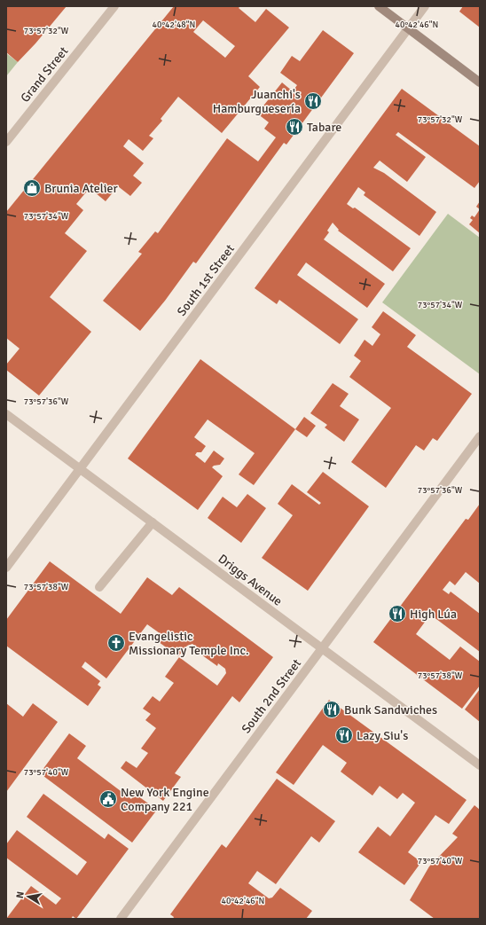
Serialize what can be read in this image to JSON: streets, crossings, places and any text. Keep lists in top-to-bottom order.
{
  "streets": {
    "street": [
      "Grand Street",
      "South 1st Street",
      "Driggs Avenue",
      "South 2nd Street"
    ]
  },
  "crossings": [
    ["South 1st Street", "Driggs Avenue"],
    ["Driggs Avenue", "South 2nd Street"]
  ],
  "places": {
    "restaurant": [
      "Juanchi's Hamburguesería",
      "Tabare",
      "High Lúa",
      "Bunk Sandwiches",
      "Lazy Siu's"
    ],
    "shop": ["Brunia Atelier"],
    "church": ["Evangelistic Missionary Temple Inc."],
    "public building": ["New York Engine Company 221"]
  },
  "north": "left",
  "coordinates": [
    "40°42'48\"N",
    "40°42'46\"N",
    "73°57'32\"W",
    "73°57'34\"W",
    "73°57'36\"W",
    "73°57'38\"W",
    "73°57'40\"W"
  ]
}
